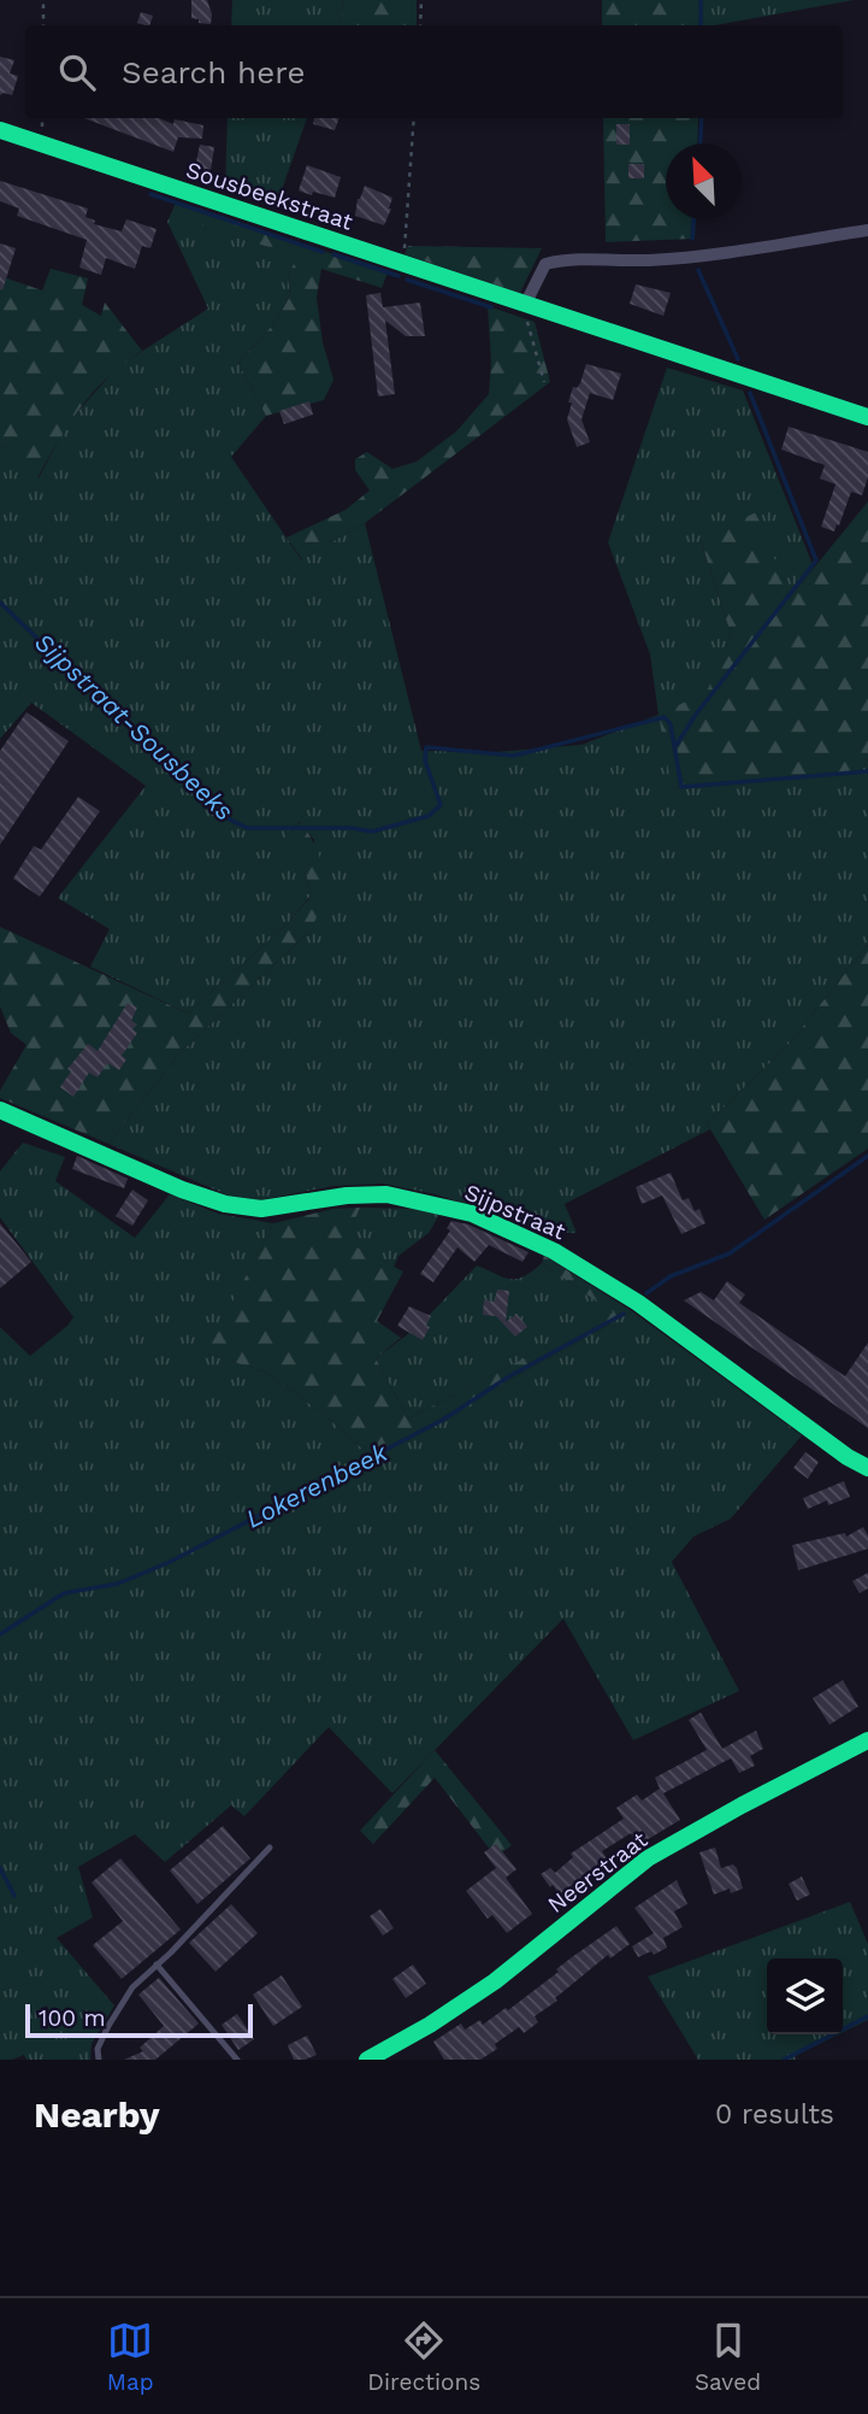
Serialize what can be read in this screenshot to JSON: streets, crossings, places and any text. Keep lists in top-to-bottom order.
{
  "streets": {
    "street": ["Sousbeekstraat", "Sijpstraat", "Neerstraat"]
  },
  "water": ["Sijpstraat-Sousbeeks", "Lokerenbeek"],
  "scale_bar": "100 m",
  "north": "top left",
  "page": {
    "search": "Search here",
    "scale": "100 m",
    "heading": ["Nearby", "0 results"],
    "nav": ["Map", "Directions", "Saved"]
  }
}
